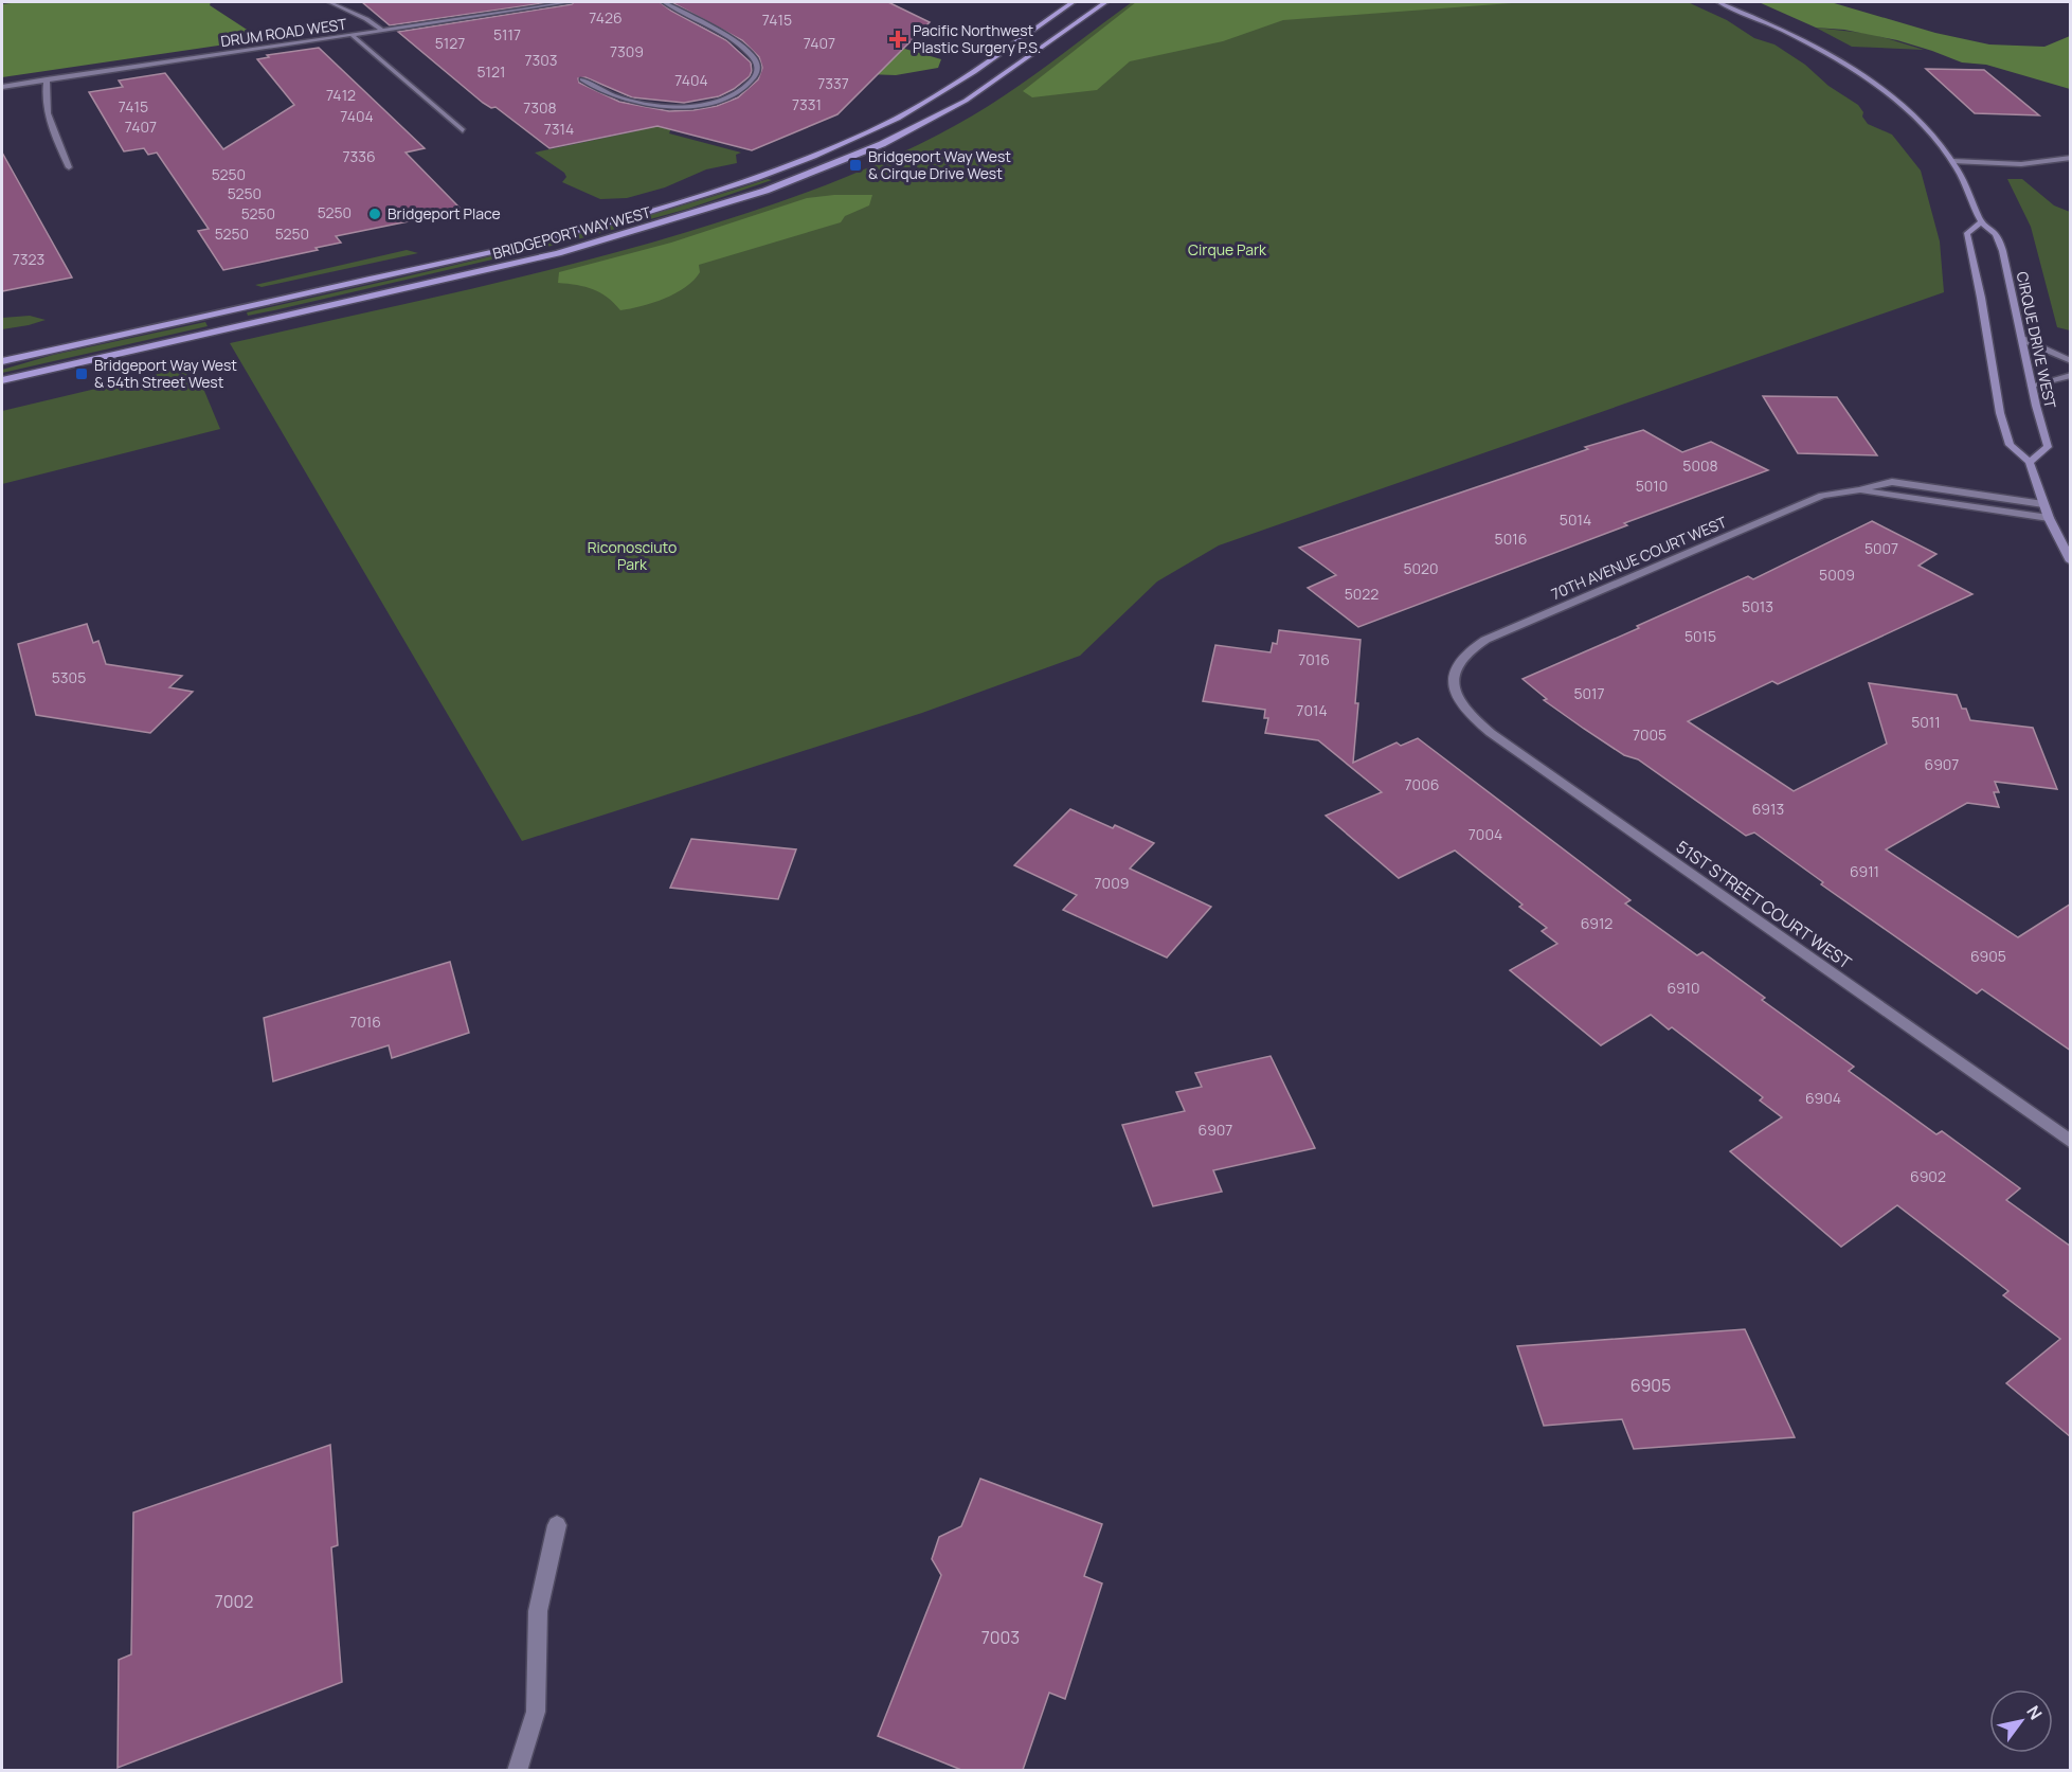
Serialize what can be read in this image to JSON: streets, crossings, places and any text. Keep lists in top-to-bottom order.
{
  "streets": {
    "main road": ["BRIDGEPORT WAY WEST", "CIRQUE DRIVE WEST"],
    "street": ["DRUM ROAD WEST", "70TH AVENUE COURT WEST", "51ST STREET COURT WEST"]
  },
  "crossings": [
    ["70TH AVENUE COURT WEST", "51ST STREET COURT WEST"]
  ],
  "parks": ["Cirque Park", "Riconosciuto Park"],
  "places": {
    "health": ["Pacific Northwest Plastic Surgery P.S."],
    "transit": ["Bridgeport Way West & Cirque Drive West", "Bridgeport Way West & 54th Street West"],
    "other": ["Bridgeport Place"]
  },
  "house_numbers": [
    "7426",
    "7415",
    "5117",
    "5127",
    "7407",
    "7309",
    "7303",
    "5121",
    "7404",
    "7337",
    "7412",
    "7331",
    "7415",
    "7308",
    "7404",
    "7407",
    "7314",
    "7336",
    "5250",
    "5250",
    "5250",
    "5250",
    "5250",
    "5250",
    "7323",
    "5008",
    "5010",
    "5014",
    "5016",
    "5007",
    "5020",
    "5009",
    "5022",
    "5013",
    "5015",
    "7016",
    "5305",
    "5017",
    "7014",
    "5011",
    "7005",
    "6907",
    "7006",
    "6913",
    "7004",
    "6911",
    "7009",
    "6912",
    "6905",
    "6910",
    "7016",
    "6904",
    "6907",
    "6902",
    "6905",
    "7002",
    "7003"
  ],
  "north": "top right"
}
